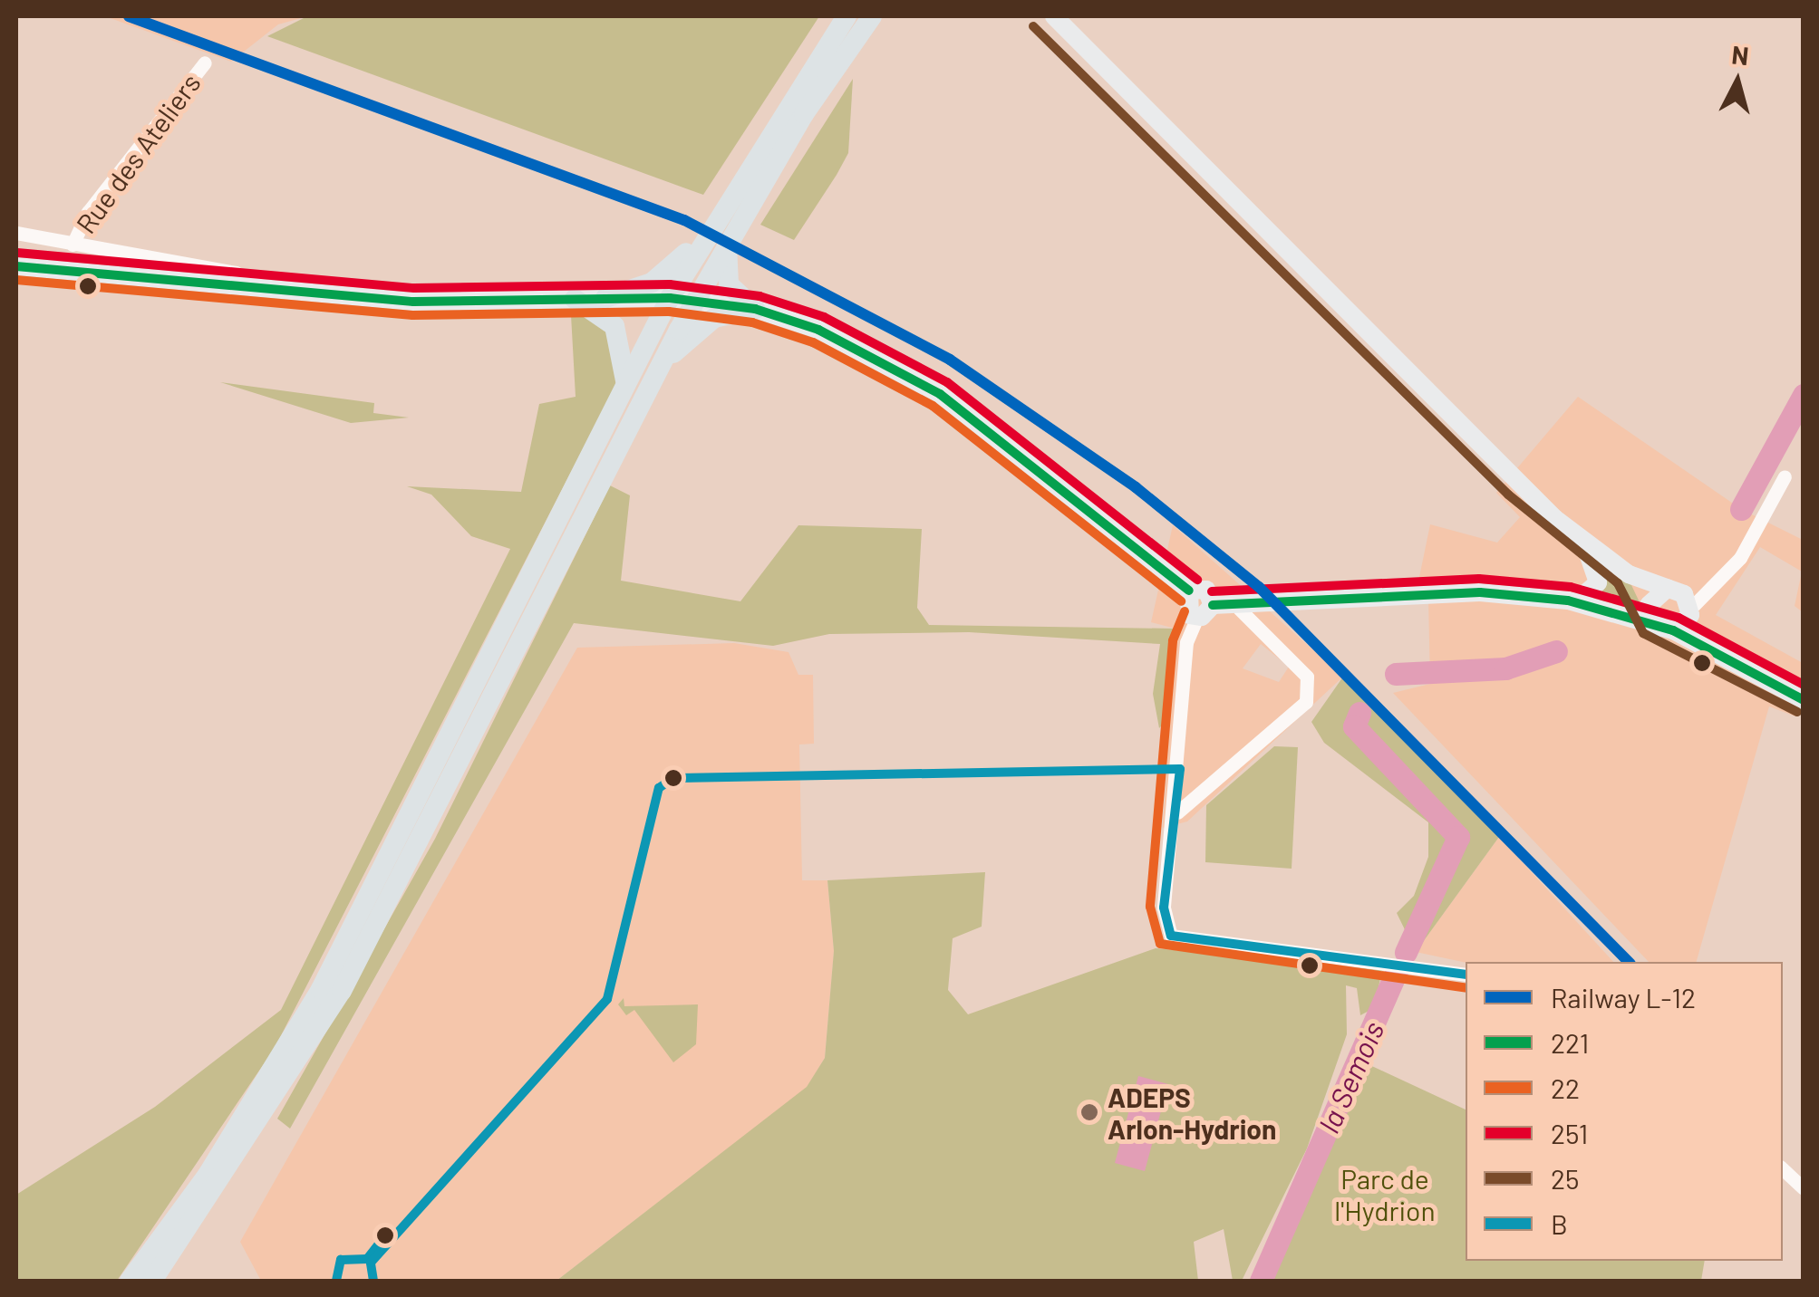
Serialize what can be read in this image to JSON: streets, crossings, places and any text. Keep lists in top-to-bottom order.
{
  "streets": {
    "street": ["Rue des Ateliers"]
  },
  "water": ["la Semois"],
  "parks": ["Parc de l'Hydrion"],
  "places": ["ADEPS Arlon-Hydrion"],
  "lines": [
    "rail line L-12",
    "transit line 25",
    "transit line 251",
    "transit line 221",
    "transit line 22",
    "transit line B"
  ],
  "legend": [
    "Railway L-12",
    "221",
    "22",
    "251",
    "25",
    "B"
  ],
  "north": "top"
}
